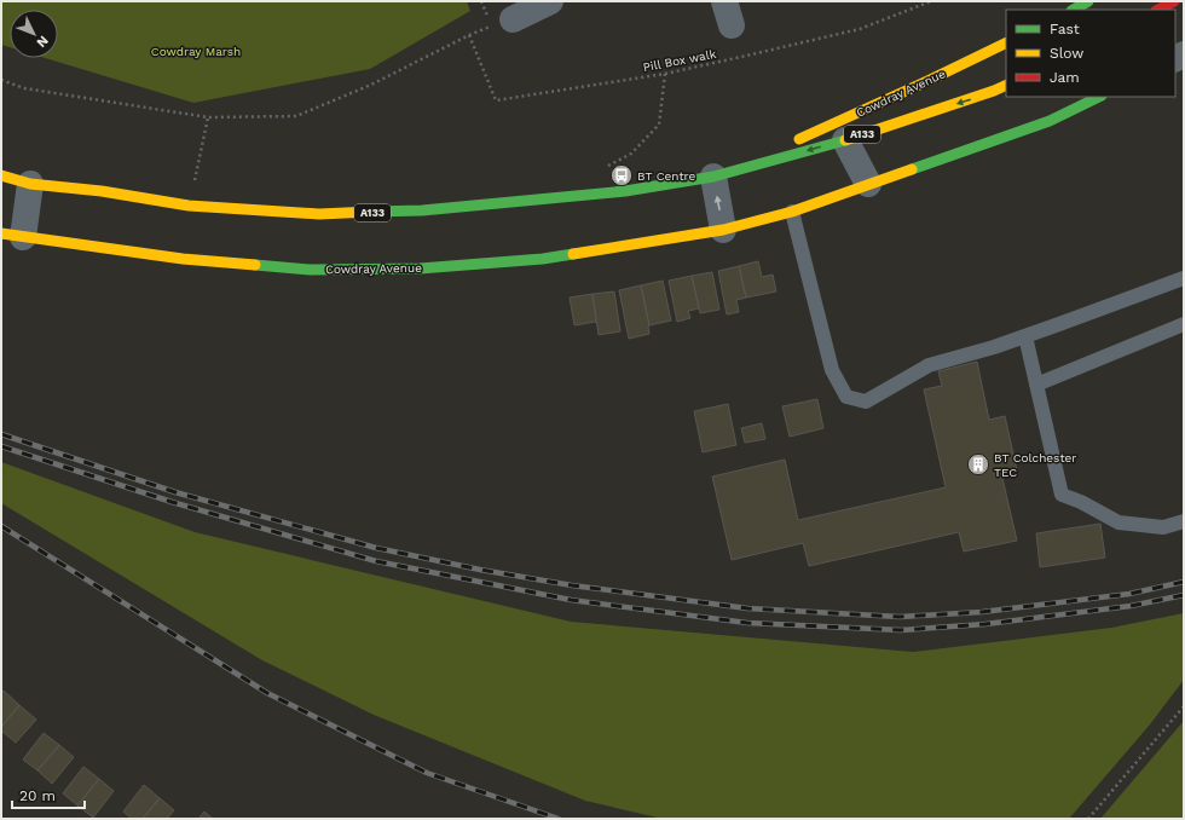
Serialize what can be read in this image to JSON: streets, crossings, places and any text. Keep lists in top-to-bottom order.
{
  "streets": {
    "main road": ["Cowdray Avenue", "A133"],
    "path": ["Pill Box walk"]
  },
  "parks": ["Cowdray Marsh"],
  "places": {
    "bus stop": ["BT Centre"],
    "building": ["BT Colchester TEC"]
  },
  "legend": ["Fast", "Slow", "Jam"],
  "scale_bar": "20 m",
  "north": "bottom right"
}
